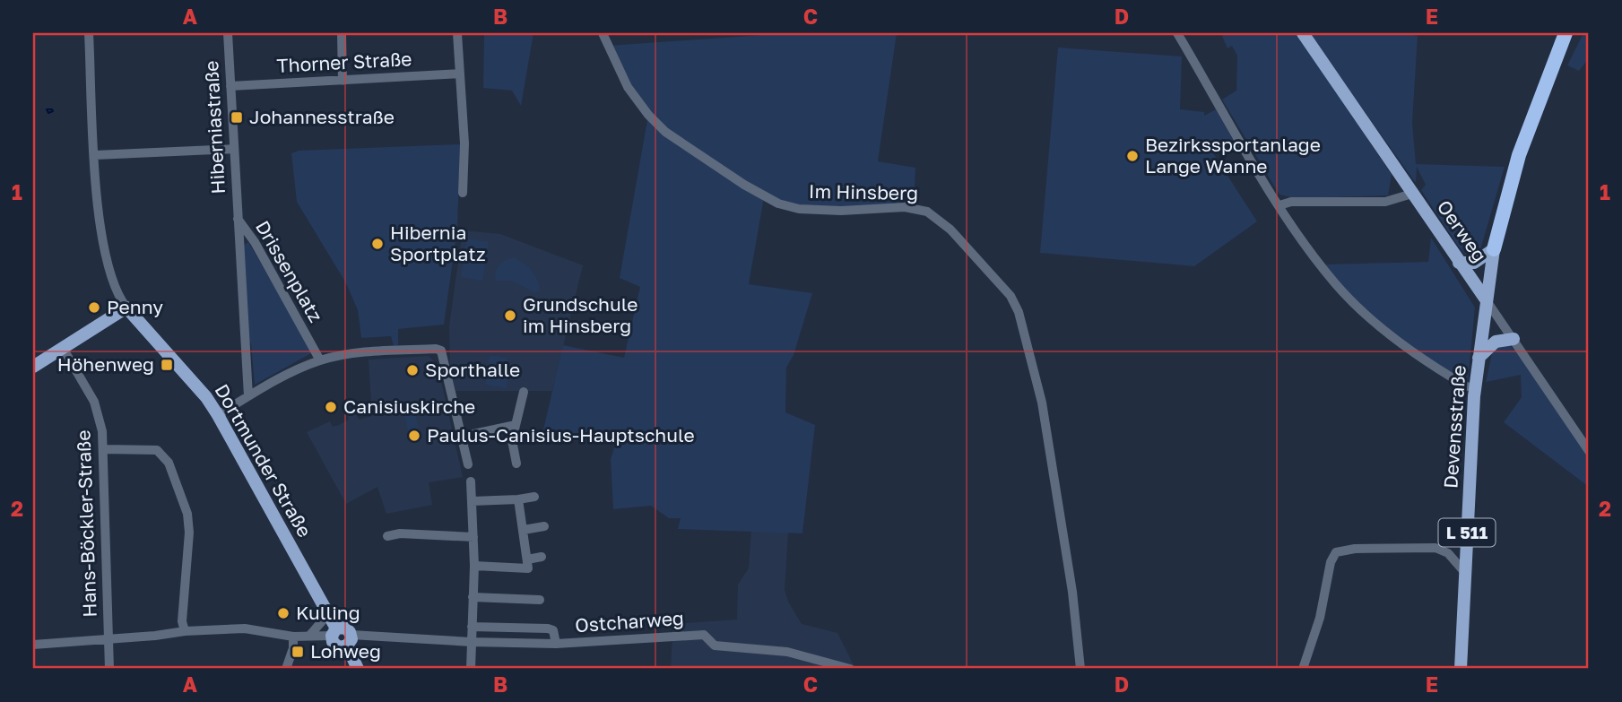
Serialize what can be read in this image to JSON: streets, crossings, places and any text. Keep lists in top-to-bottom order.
{
  "streets": {
    "highway": ["L 511"],
    "main road": ["Oerweg", "Devensstraße", "Dortmunder Straße"],
    "street": [
      "Thorner Straße",
      "Hiberniastraße",
      "Im Hinsberg",
      "Drissenplatz",
      "Hans-Böckler-Straße",
      "Ostcharweg"
    ]
  },
  "crossings": [
    ["Thorner Straße", "Hiberniastraße"],
    ["Hiberniastraße", "Drissenplatz"],
    ["Oerweg", "Devensstraße"],
    ["Oerweg", "L 511"],
    ["Devensstraße", "L 511"],
    ["Dortmunder Straße", "Ostcharweg"]
  ],
  "places": {
    "transit": ["Johannesstraße", "Höhenweg", "Lohweg"],
    "other": [
      "Bezirkssportanlage Lange Wanne",
      "Hibernia Sportplatz",
      "Penny",
      "Grundschule im Hinsberg",
      "Sporthalle",
      "Canisiuskirche",
      "Paulus-Canisius-Hauptschule",
      "Kulling"
    ]
  },
  "grid": {
    "columns": [
      "A",
      "B",
      "C",
      "D",
      "E"
    ],
    "rows": ["1", "2"]
  }
}
